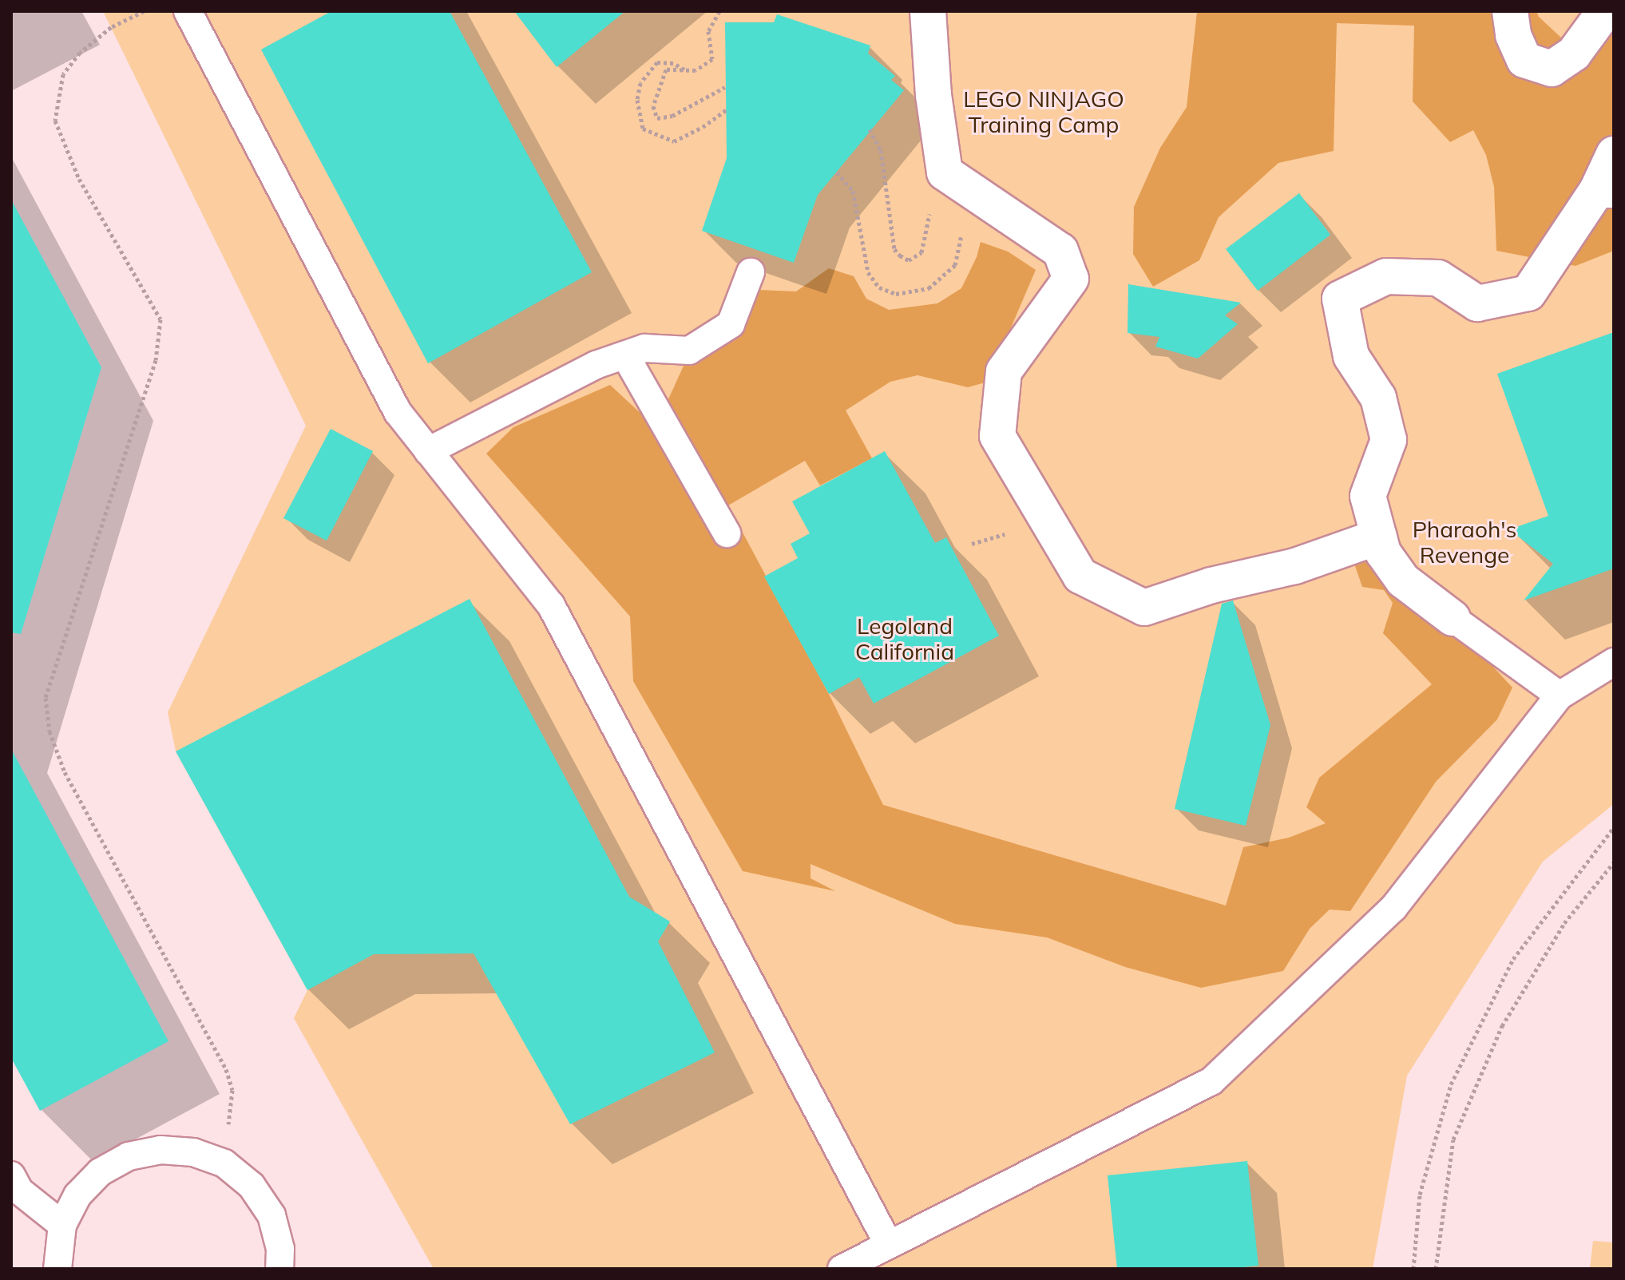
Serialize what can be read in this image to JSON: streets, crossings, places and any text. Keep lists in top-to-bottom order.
{
  "parks": ["LEGO NINJAGO Training Camp", "Pharaoh's Revenge", "Legoland California"]
}
